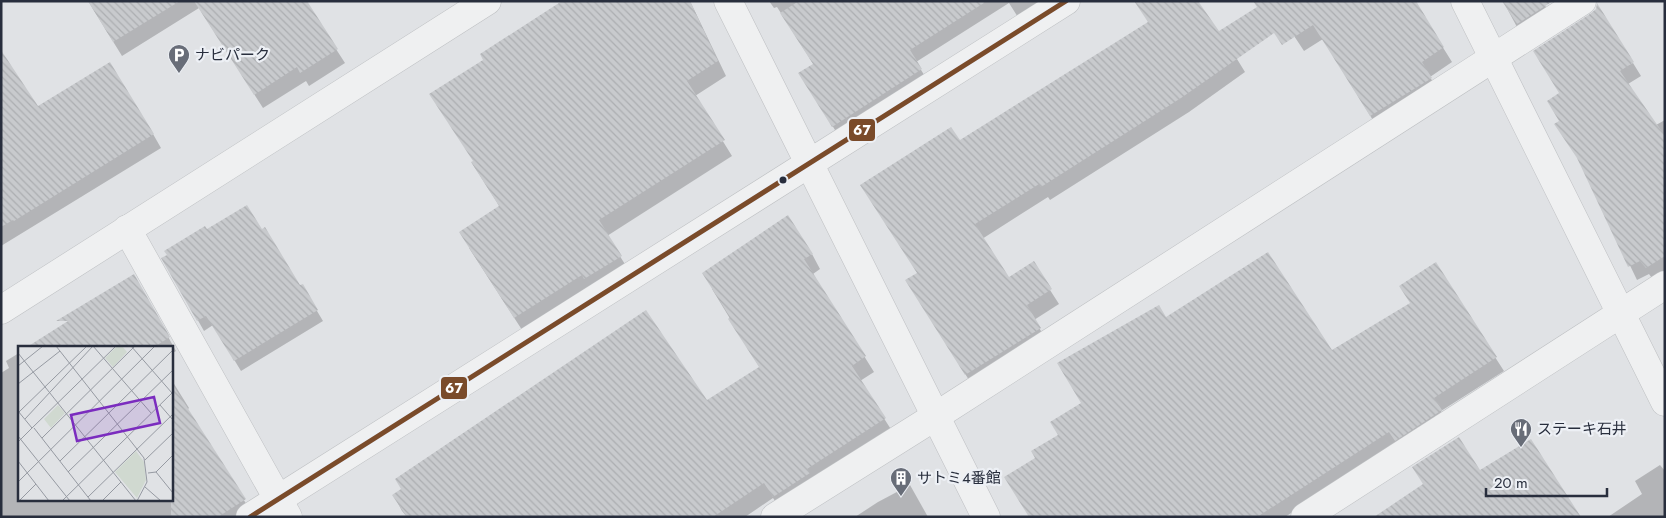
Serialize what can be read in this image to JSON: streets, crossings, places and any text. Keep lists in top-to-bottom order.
{
  "places": {
    "parking": ["ナビパーク"],
    "restaurant": ["ステーキ石井"],
    "building": ["サトミ4番館"]
  },
  "lines": ["transit line 67"],
  "scale_bar": "20 m"
}
